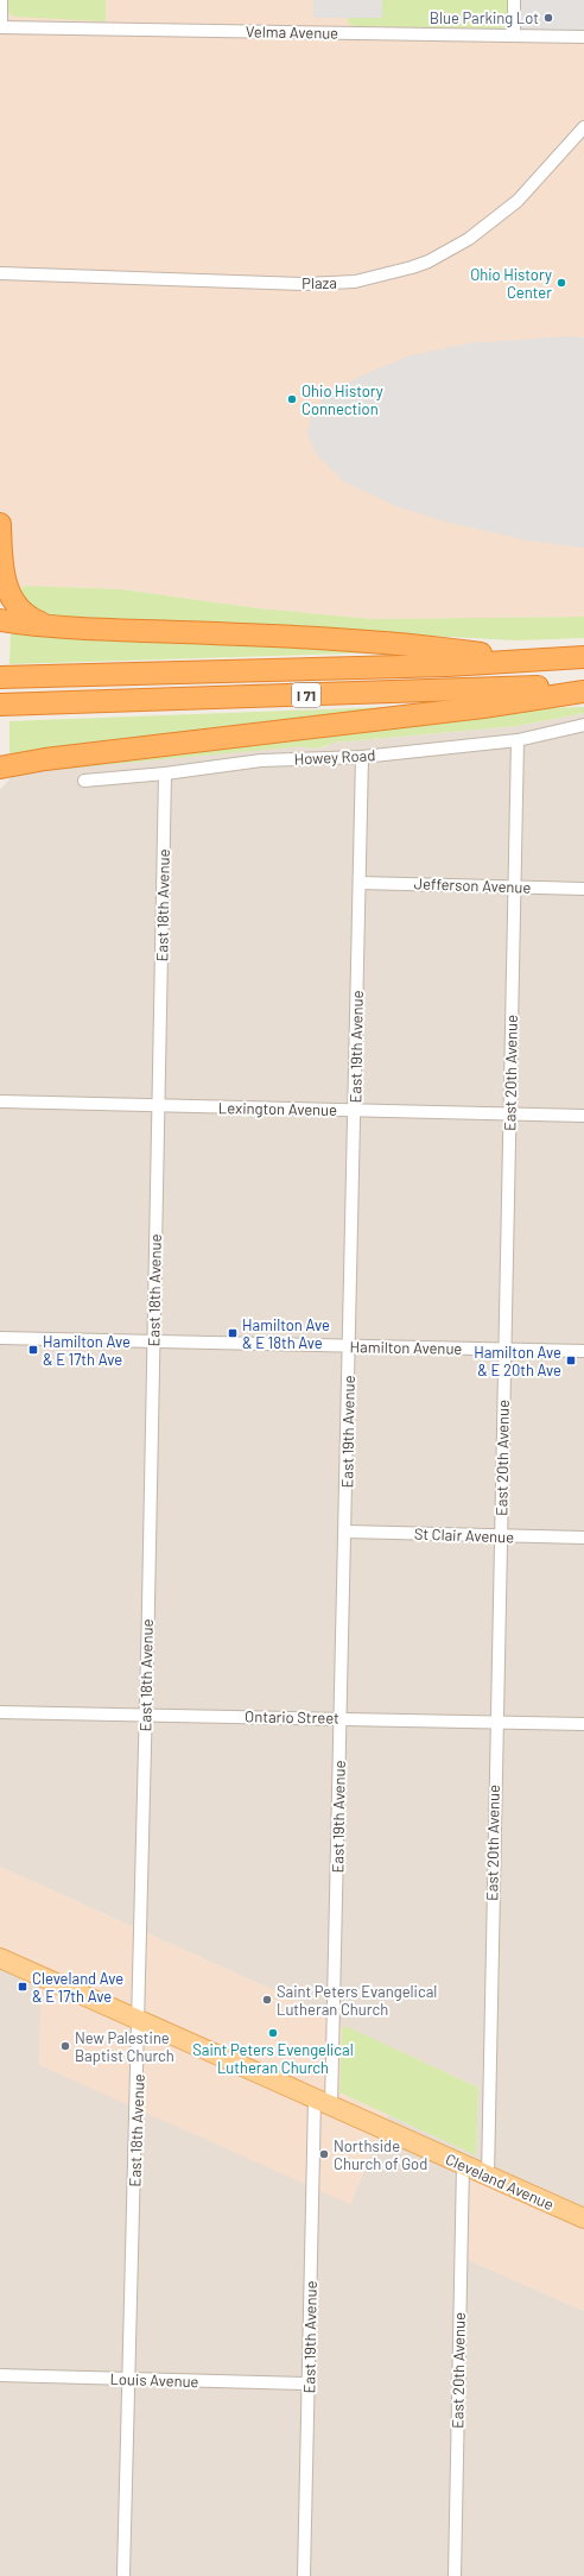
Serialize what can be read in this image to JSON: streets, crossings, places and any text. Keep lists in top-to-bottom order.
{
  "streets": {
    "highway": ["I 71"],
    "main road": ["Cleveland Avenue"],
    "street": [
      "Velma Avenue",
      "Plaza",
      "Howey Road",
      "Jefferson Avenue",
      "East 18th Avenue",
      "East 19th Avenue",
      "East 20th Avenue",
      "Lexington Avenue",
      "Hamilton Avenue",
      "St Clair Avenue",
      "Ontario Street",
      "Louis Avenue"
    ]
  },
  "crossings": [
    ["Howey Road", "East 18th Avenue"],
    ["Howey Road", "East 19th Avenue"],
    ["Howey Road", "East 20th Avenue"],
    ["Jefferson Avenue", "East 19th Avenue"],
    ["Jefferson Avenue", "East 20th Avenue"],
    ["East 18th Avenue", "Lexington Avenue"],
    ["East 18th Avenue", "Hamilton Avenue"],
    ["East 18th Avenue", "Ontario Street"],
    ["East 18th Avenue", "Cleveland Avenue"],
    ["East 18th Avenue", "Louis Avenue"],
    ["East 19th Avenue", "Lexington Avenue"],
    ["East 19th Avenue", "Hamilton Avenue"],
    ["East 19th Avenue", "St Clair Avenue"],
    ["East 19th Avenue", "Ontario Street"],
    ["East 19th Avenue", "Cleveland Avenue"],
    ["East 19th Avenue", "Louis Avenue"],
    ["East 20th Avenue", "Lexington Avenue"],
    ["East 20th Avenue", "Hamilton Avenue"],
    ["East 20th Avenue", "St Clair Avenue"],
    ["East 20th Avenue", "Ontario Street"],
    ["East 20th Avenue", "Cleveland Avenue"]
  ],
  "places": {
    "other": [
      "Blue Parking Lot",
      "Ohio History Center",
      "Ohio History Connection",
      "Saint Peters Evangelical Lutheran Church",
      "Saint Peters Evengelical Lutheran Church",
      "New Palestine Baptist Church",
      "Northside Church of God"
    ],
    "transit": [
      "Hamilton Ave & E 18th Ave",
      "Hamilton Ave & E 17th Ave",
      "Hamilton Ave & E 20th Ave",
      "Cleveland Ave & E 17th Ave"
    ]
  }
}
